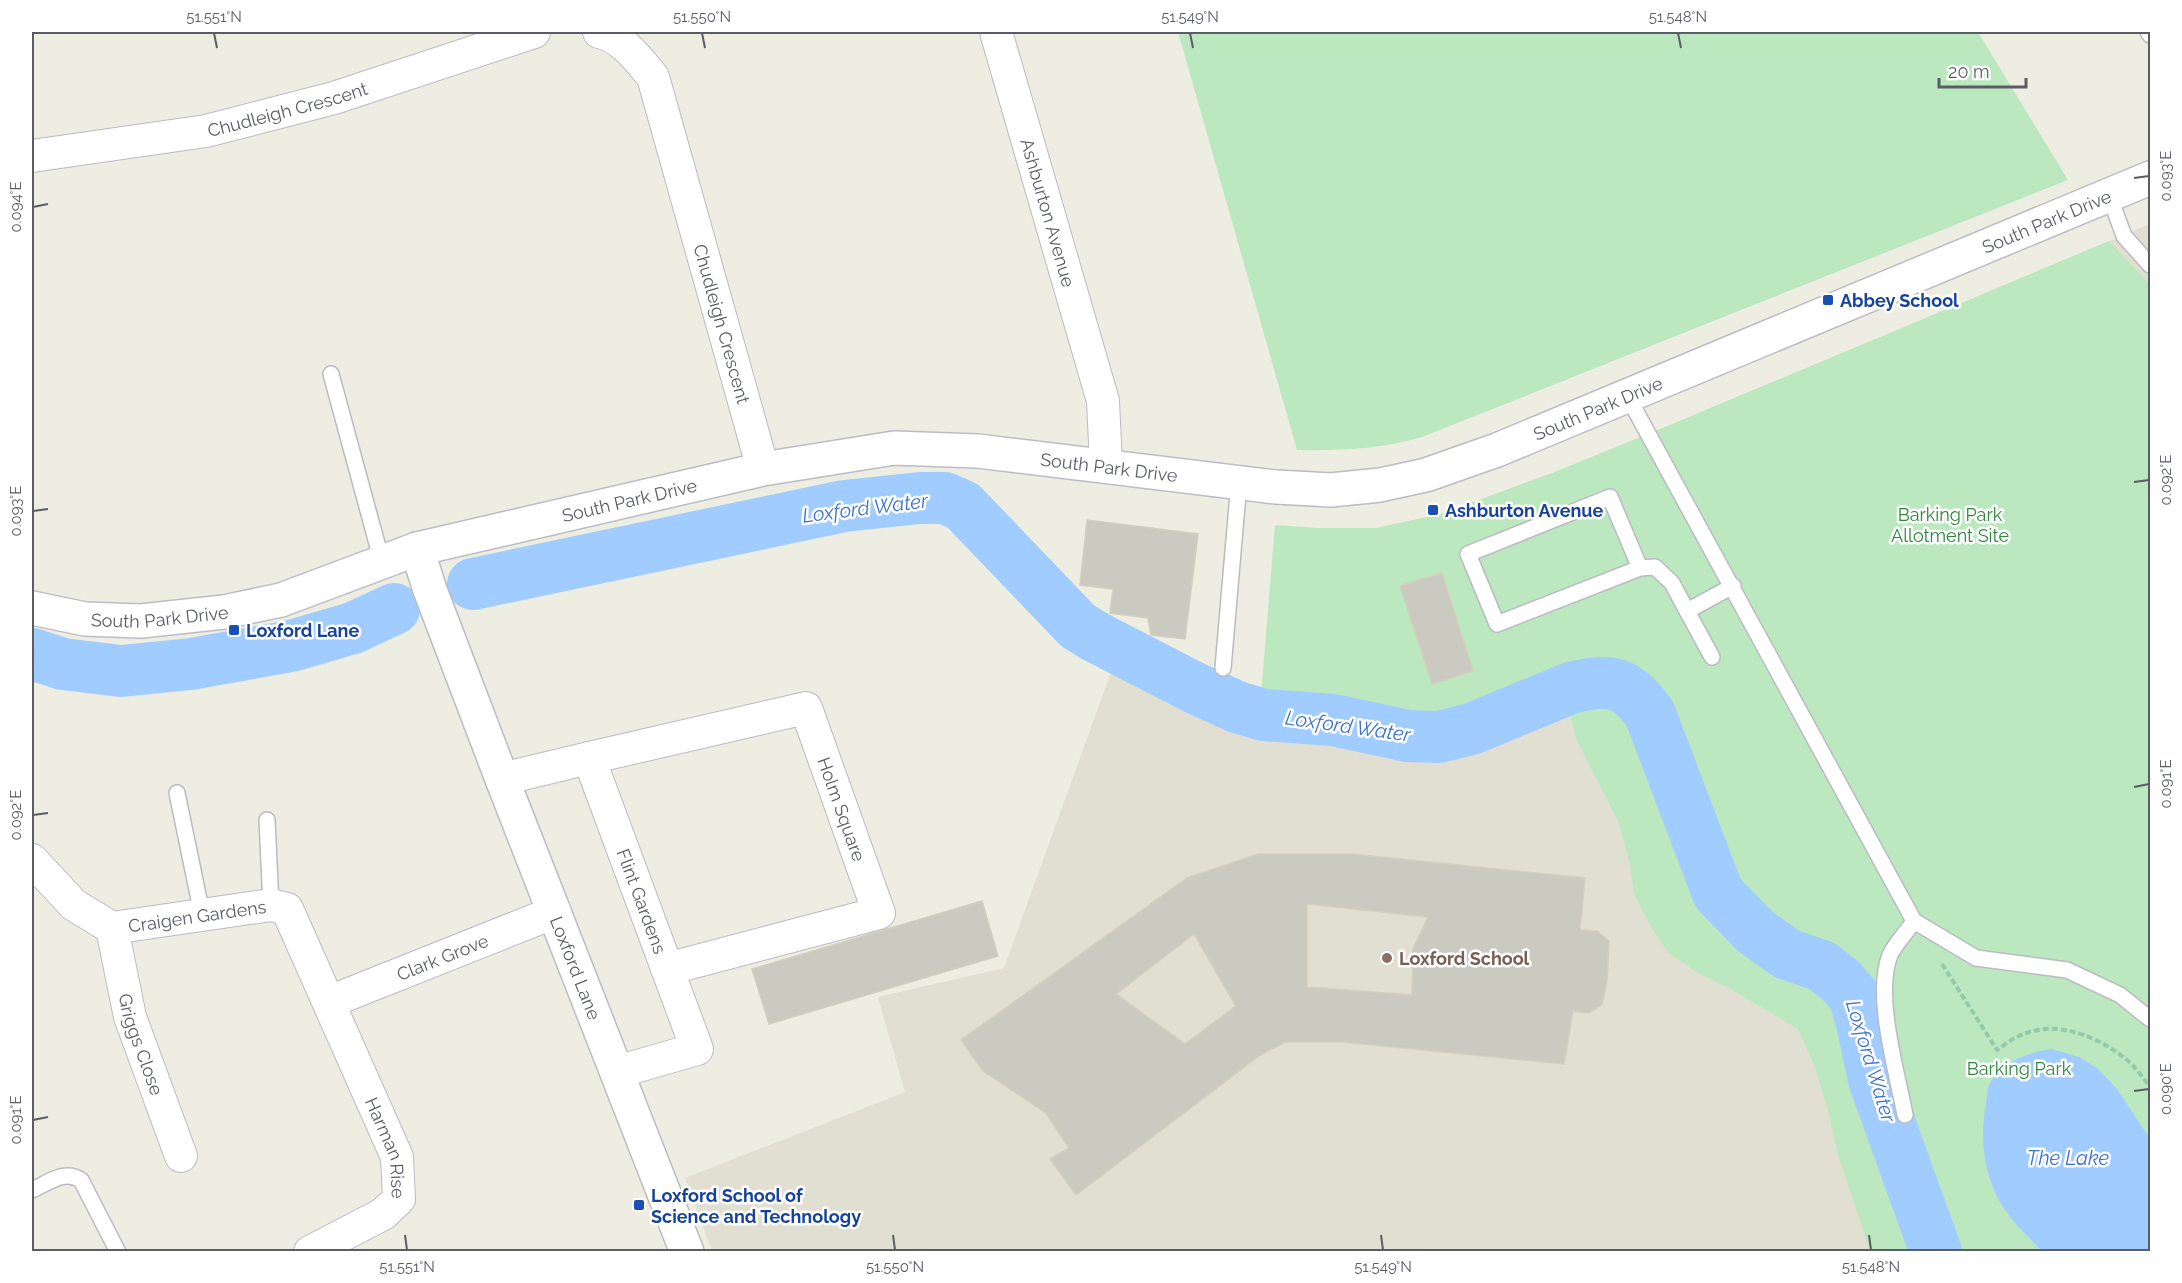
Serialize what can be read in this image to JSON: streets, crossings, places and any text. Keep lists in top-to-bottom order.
{
  "streets": {
    "street": [
      "Chudleigh Crescent",
      "Ashburton Avenue",
      "South Park Drive",
      "Holm Square",
      "Flint Gardens",
      "Craigen Gardens",
      "Clark Grove",
      "Loxford Lane",
      "Griggs Close",
      "Harman Rise"
    ]
  },
  "crossings": [
    ["Chudleigh Crescent", "South Park Drive"],
    ["Ashburton Avenue", "South Park Drive"],
    ["South Park Drive", "Loxford Lane"],
    ["Holm Square", "Flint Gardens"],
    ["Flint Gardens", "Loxford Lane"],
    ["Craigen Gardens", "Clark Grove"],
    ["Craigen Gardens", "Griggs Close"],
    ["Craigen Gardens", "Harman Rise"],
    ["Clark Grove", "Loxford Lane"],
    ["Clark Grove", "Harman Rise"]
  ],
  "water": ["Loxford Water", "The Lake"],
  "parks": ["Barking Park Allotment Site", "Barking Park"],
  "places": {
    "transit": [
      "Abbey School",
      "Ashburton Avenue",
      "Loxford Lane",
      "Loxford School of Science and Technology"
    ],
    "other": ["Loxford School"]
  },
  "scale_bar": "20 m",
  "coordinates": [
    "51.551°N",
    "51.550°N",
    "51.549°N",
    "51.548°N",
    "0.093°E",
    "0.094°E",
    "0.092°E",
    "0.091°E",
    "0.090°E"
  ]
}
